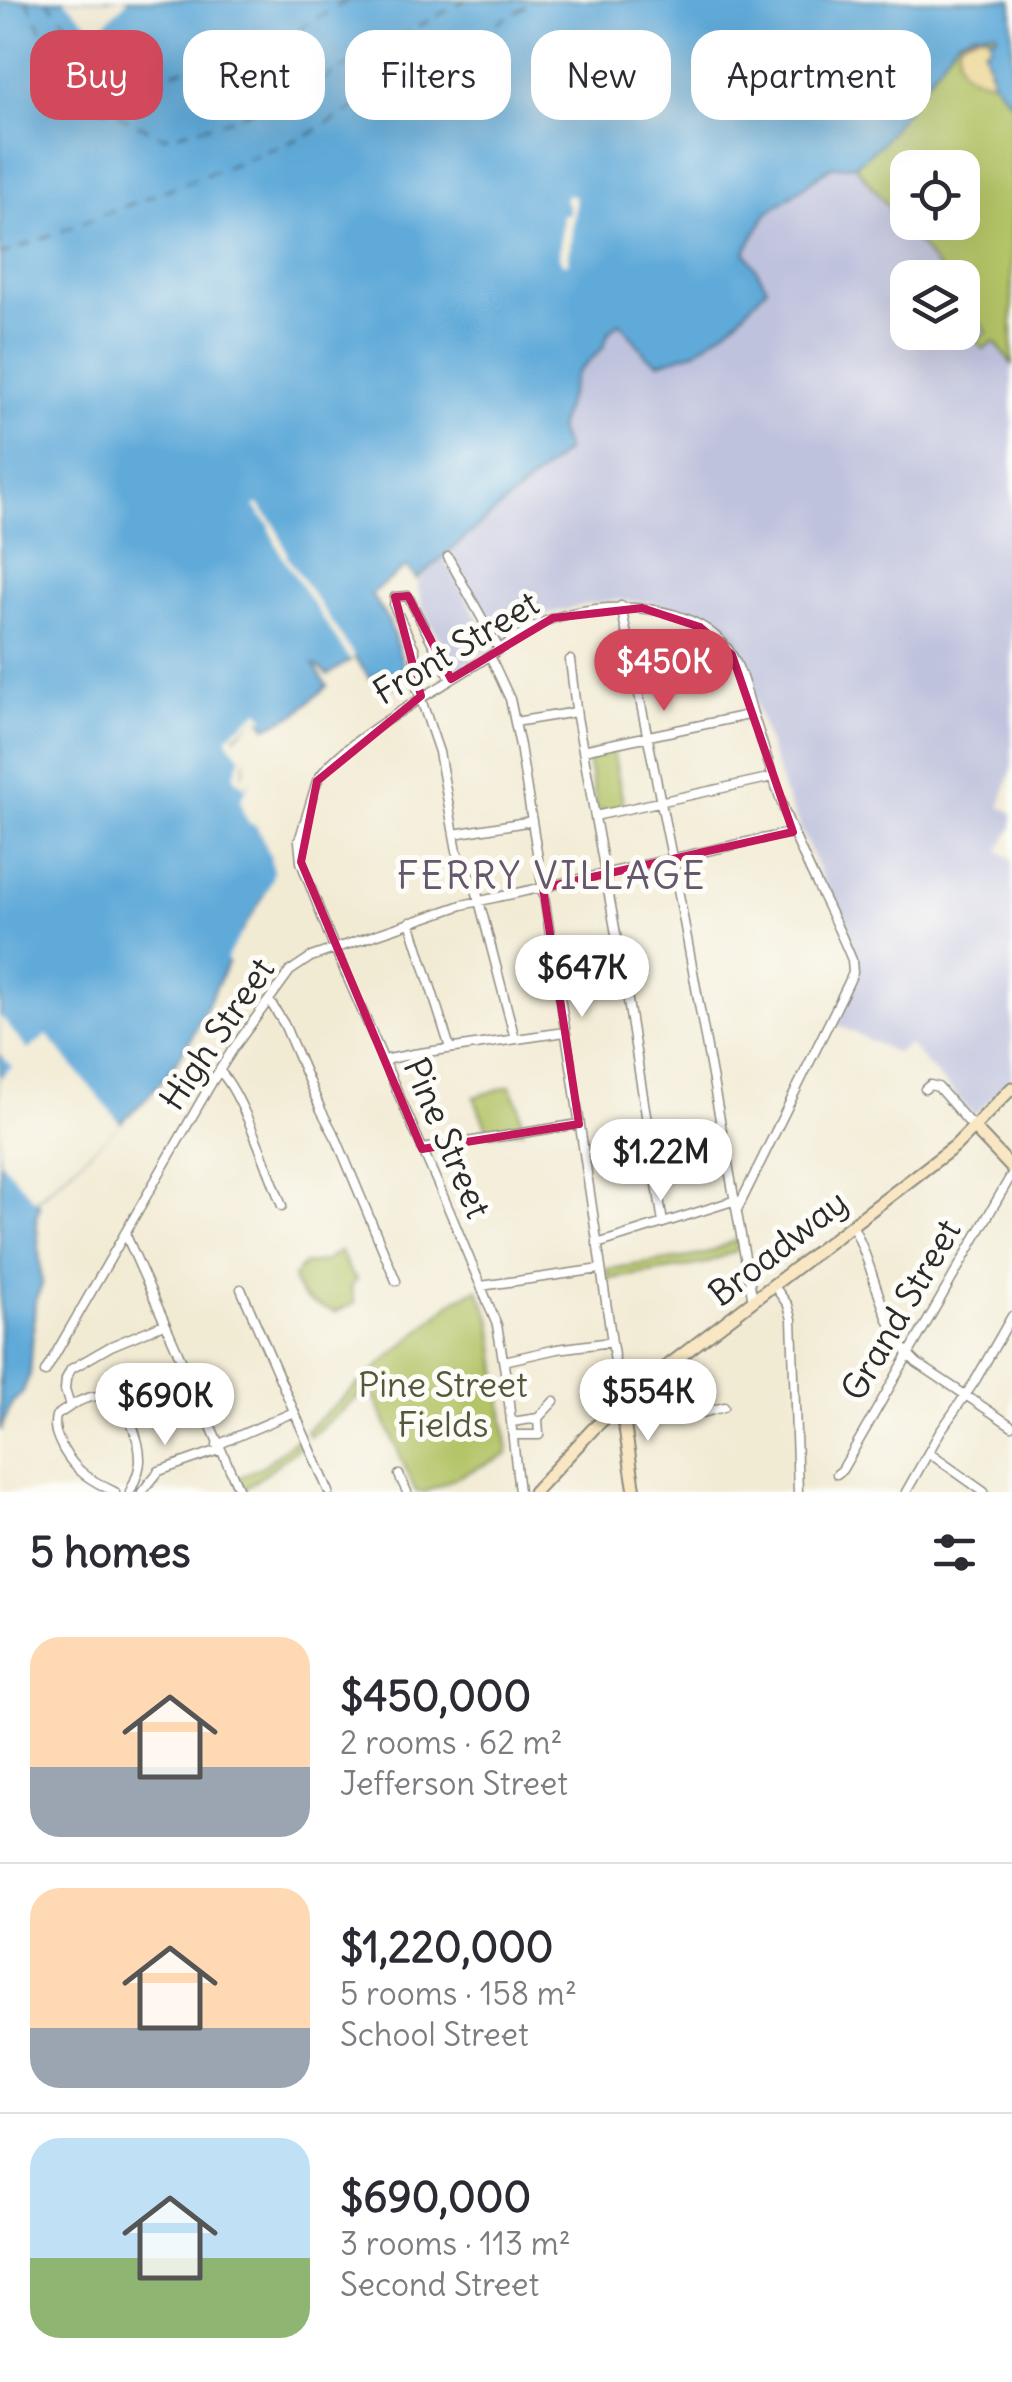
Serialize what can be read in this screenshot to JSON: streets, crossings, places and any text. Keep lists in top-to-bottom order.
{
  "streets": {
    "main road": ["Broadway"],
    "street": [
      "Front Street",
      "High Street",
      "Pine Street",
      "Grand Street"
    ]
  },
  "crossings": [
    ["Front Street", "Pine Street"],
    ["High Street", "Pine Street"]
  ],
  "districts": ["FERRY VILLAGE"],
  "parks": ["Pine Street Fields"],
  "page": {
    "chip": [
      "Buy",
      "Rent",
      "Filters",
      "New",
      "Apartment"
    ],
    "price": [
      "$450K",
      "$647K",
      "$1.22M",
      "$554K",
      "$690K"
    ],
    "heading": "5 homes",
    "list": [
      {
        "name": "$450,000",
        "note": "2 rooms · 62 m² · Jefferson Street"
      },
      {
        "name": "$1,220,000",
        "note": "5 rooms · 158 m² · School Street"
      },
      {
        "name": "$690,000",
        "note": "3 rooms · 113 m² · Second Street"
      }
    ]
  }
}
